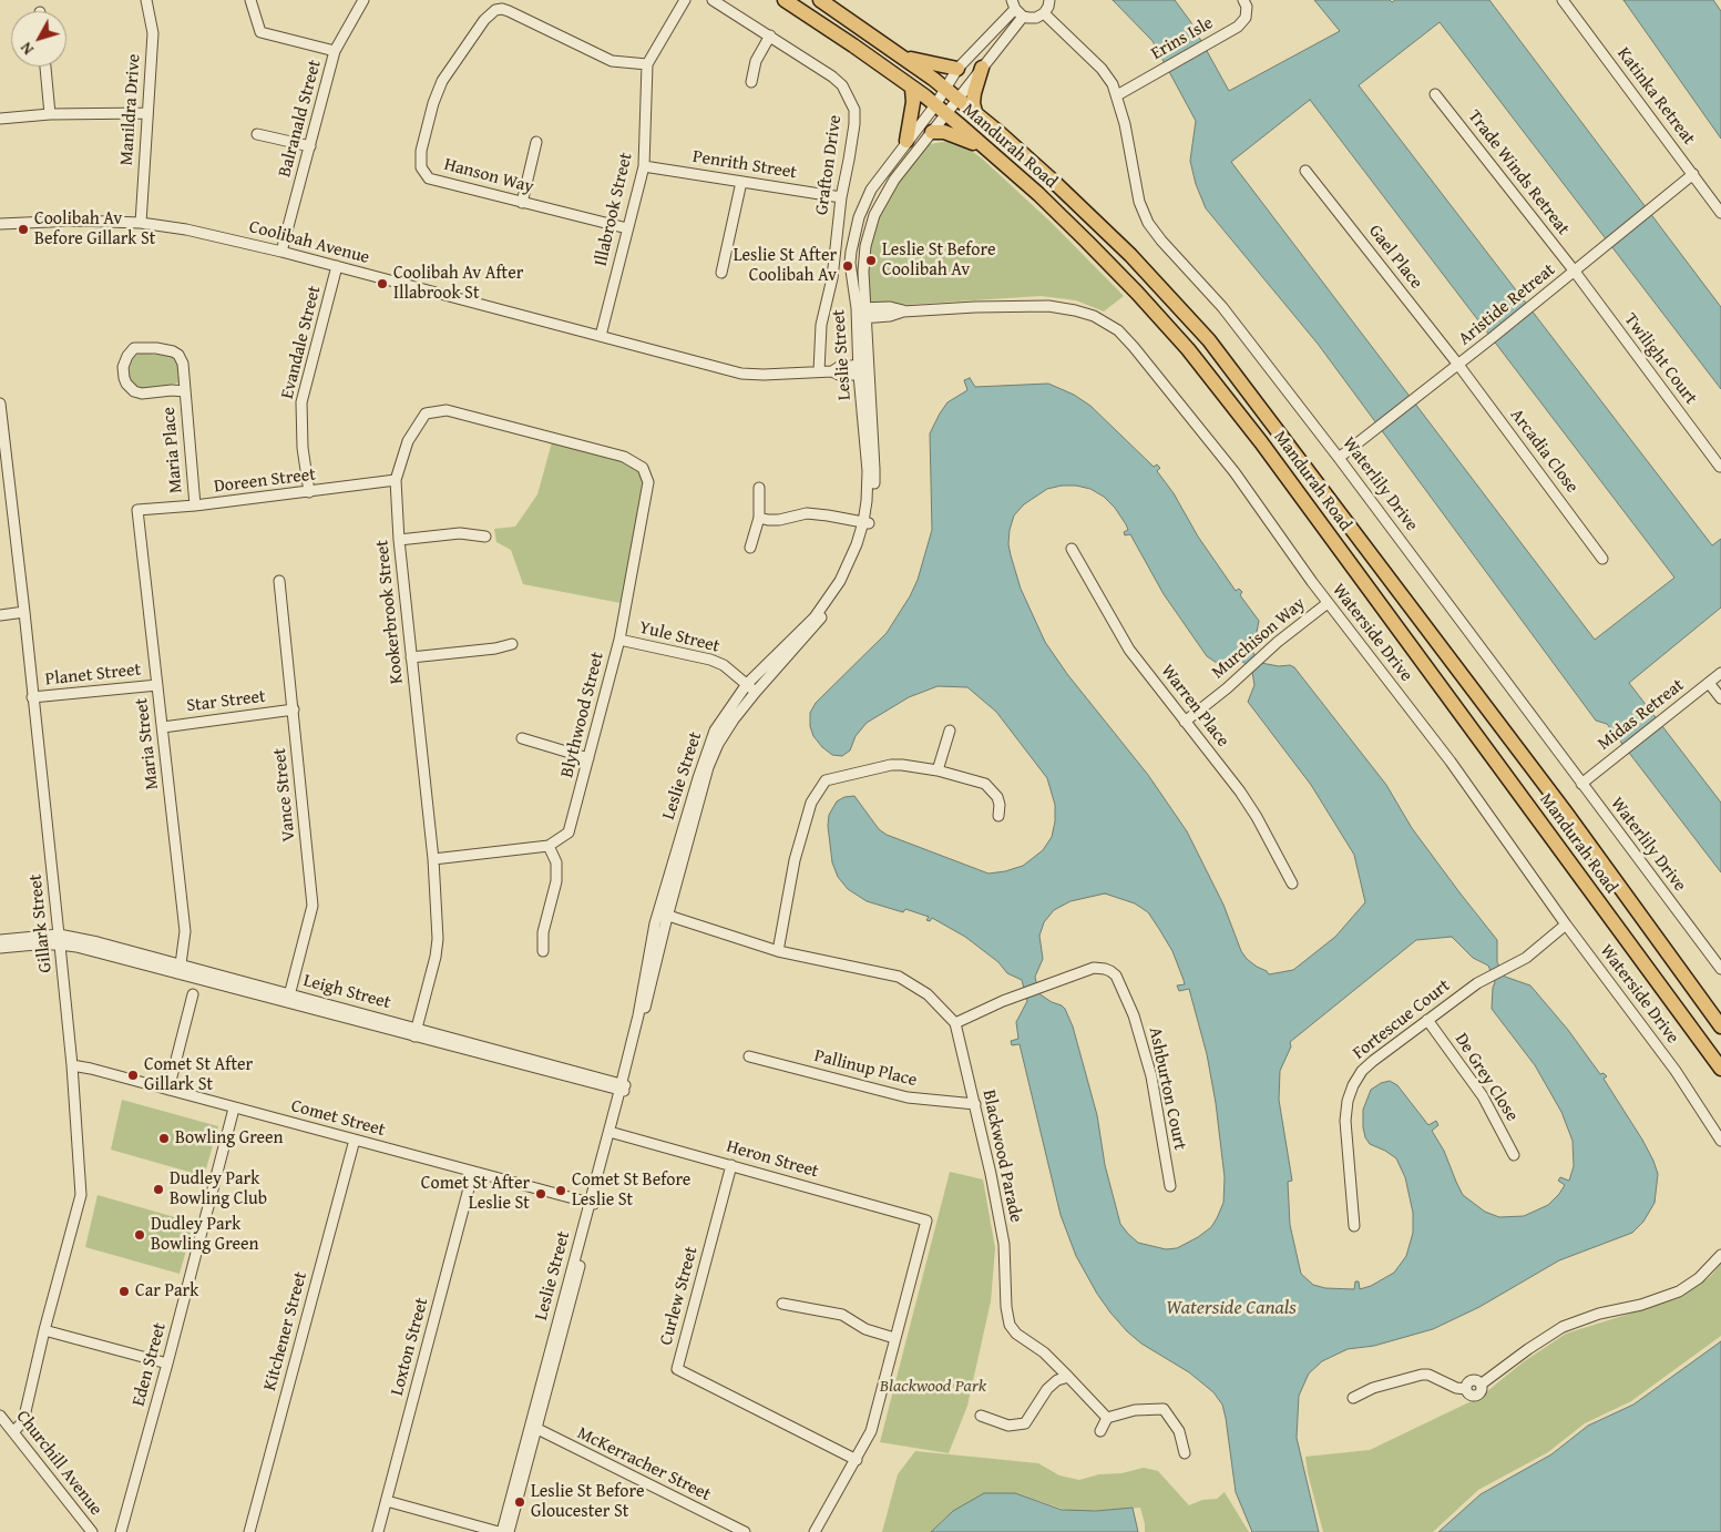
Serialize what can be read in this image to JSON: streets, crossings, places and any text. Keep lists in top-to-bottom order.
{
  "streets": {
    "highway": ["Mandurah Road"],
    "street": [
      "Erins Isle",
      "Katinka Retreat",
      "Manildra Drive",
      "Balranald Street",
      "Penrith Street",
      "Grafton Drive",
      "Trade Winds Retreat",
      "Hanson Way",
      "Illabrook Street",
      "Coolibah Avenue",
      "Gael Place",
      "Aristide Retreat",
      "Evandale Street",
      "Leslie Street",
      "Twilight Court",
      "Maria Place",
      "Arcadia Close",
      "Doreen Street",
      "Waterlily Drive",
      "Kookerbrook Street",
      "Waterside Drive",
      "Yule Street",
      "Murchison Way",
      "Planet Street",
      "Star Street",
      "Warren Place",
      "Blythwood Street",
      "Midas Retreat",
      "Maria Street",
      "Vance Street",
      "Gillark Street",
      "Leigh Street",
      "Fortescue Court",
      "Pallinup Place",
      "De Grey Close",
      "Ashburton Court",
      "Comet Street",
      "Blackwood Parade",
      "Heron Street",
      "Curlew Street",
      "Kitchener Street",
      "Loxton Street",
      "Eden Street",
      "Churchill Avenue",
      "McKerracher Street"
    ]
  },
  "crossings": [
    ["Erins Isle", "Waterlily Drive"],
    ["Katinka Retreat", "Aristide Retreat"],
    ["Manildra Drive", "Coolibah Avenue"],
    ["Balranald Street", "Coolibah Avenue"],
    ["Mandurah Road", "Leslie Street"],
    ["Penrith Street", "Grafton Drive"],
    ["Penrith Street", "Illabrook Street"],
    ["Grafton Drive", "Coolibah Avenue"],
    ["Trade Winds Retreat", "Aristide Retreat"],
    ["Trade Winds Retreat", "Twilight Court"],
    ["Hanson Way", "Illabrook Street"],
    ["Illabrook Street", "Coolibah Avenue"],
    ["Coolibah Avenue", "Evandale Street"],
    ["Coolibah Avenue", "Leslie Street"],
    ["Gael Place", "Aristide Retreat"],
    ["Gael Place", "Arcadia Close"],
    ["Aristide Retreat", "Twilight Court"],
    ["Aristide Retreat", "Arcadia Close"],
    ["Aristide Retreat", "Waterlily Drive"],
    ["Evandale Street", "Doreen Street"],
    ["Leslie Street", "Waterside Drive"],
    ["Leslie Street", "Yule Street"],
    ["Leslie Street", "Leigh Street"],
    ["Leslie Street", "Comet Street"],
    ["Leslie Street", "Heron Street"],
    ["Leslie Street", "McKerracher Street"],
    ["Maria Place", "Doreen Street"],
    ["Doreen Street", "Kookerbrook Street"],
    ["Doreen Street", "Maria Street"],
    ["Waterlily Drive", "Midas Retreat"],
    ["Kookerbrook Street", "Blythwood Street"],
    ["Kookerbrook Street", "Leigh Street"],
    ["Waterside Drive", "Murchison Way"],
    ["Waterside Drive", "Fortescue Court"],
    ["Yule Street", "Blythwood Street"],
    ["Murchison Way", "Warren Place"],
    ["Planet Street", "Maria Street"],
    ["Planet Street", "Gillark Street"],
    ["Star Street", "Maria Street"],
    ["Star Street", "Vance Street"],
    ["Maria Street", "Leigh Street"],
    ["Vance Street", "Leigh Street"],
    ["Gillark Street", "Leigh Street"],
    ["Gillark Street", "Comet Street"],
    ["Gillark Street", "Churchill Avenue"],
    ["Fortescue Court", "De Grey Close"],
    ["Pallinup Place", "Blackwood Parade"],
    ["Ashburton Court", "Blackwood Parade"],
    ["Comet Street", "Kitchener Street"],
    ["Comet Street", "Loxton Street"],
    ["Comet Street", "Eden Street"],
    ["Heron Street", "Curlew Street"]
  ],
  "water": ["Waterside Canals"],
  "parks": ["Blackwood Park"],
  "places": [
    "Coolibah Av Before Gillark St",
    "Leslie St Before Coolibah Av",
    "Leslie St After Coolibah Av",
    "Coolibah Av After Illabrook St",
    "Comet St After Gillark St",
    "Bowling Green",
    "Dudley Park Bowling Club",
    "Comet St Before Leslie St",
    "Comet St After Leslie St",
    "Dudley Park Bowling Green",
    "Car Park",
    "Leslie St Before Gloucester St"
  ],
  "north": "bottom left"
}
